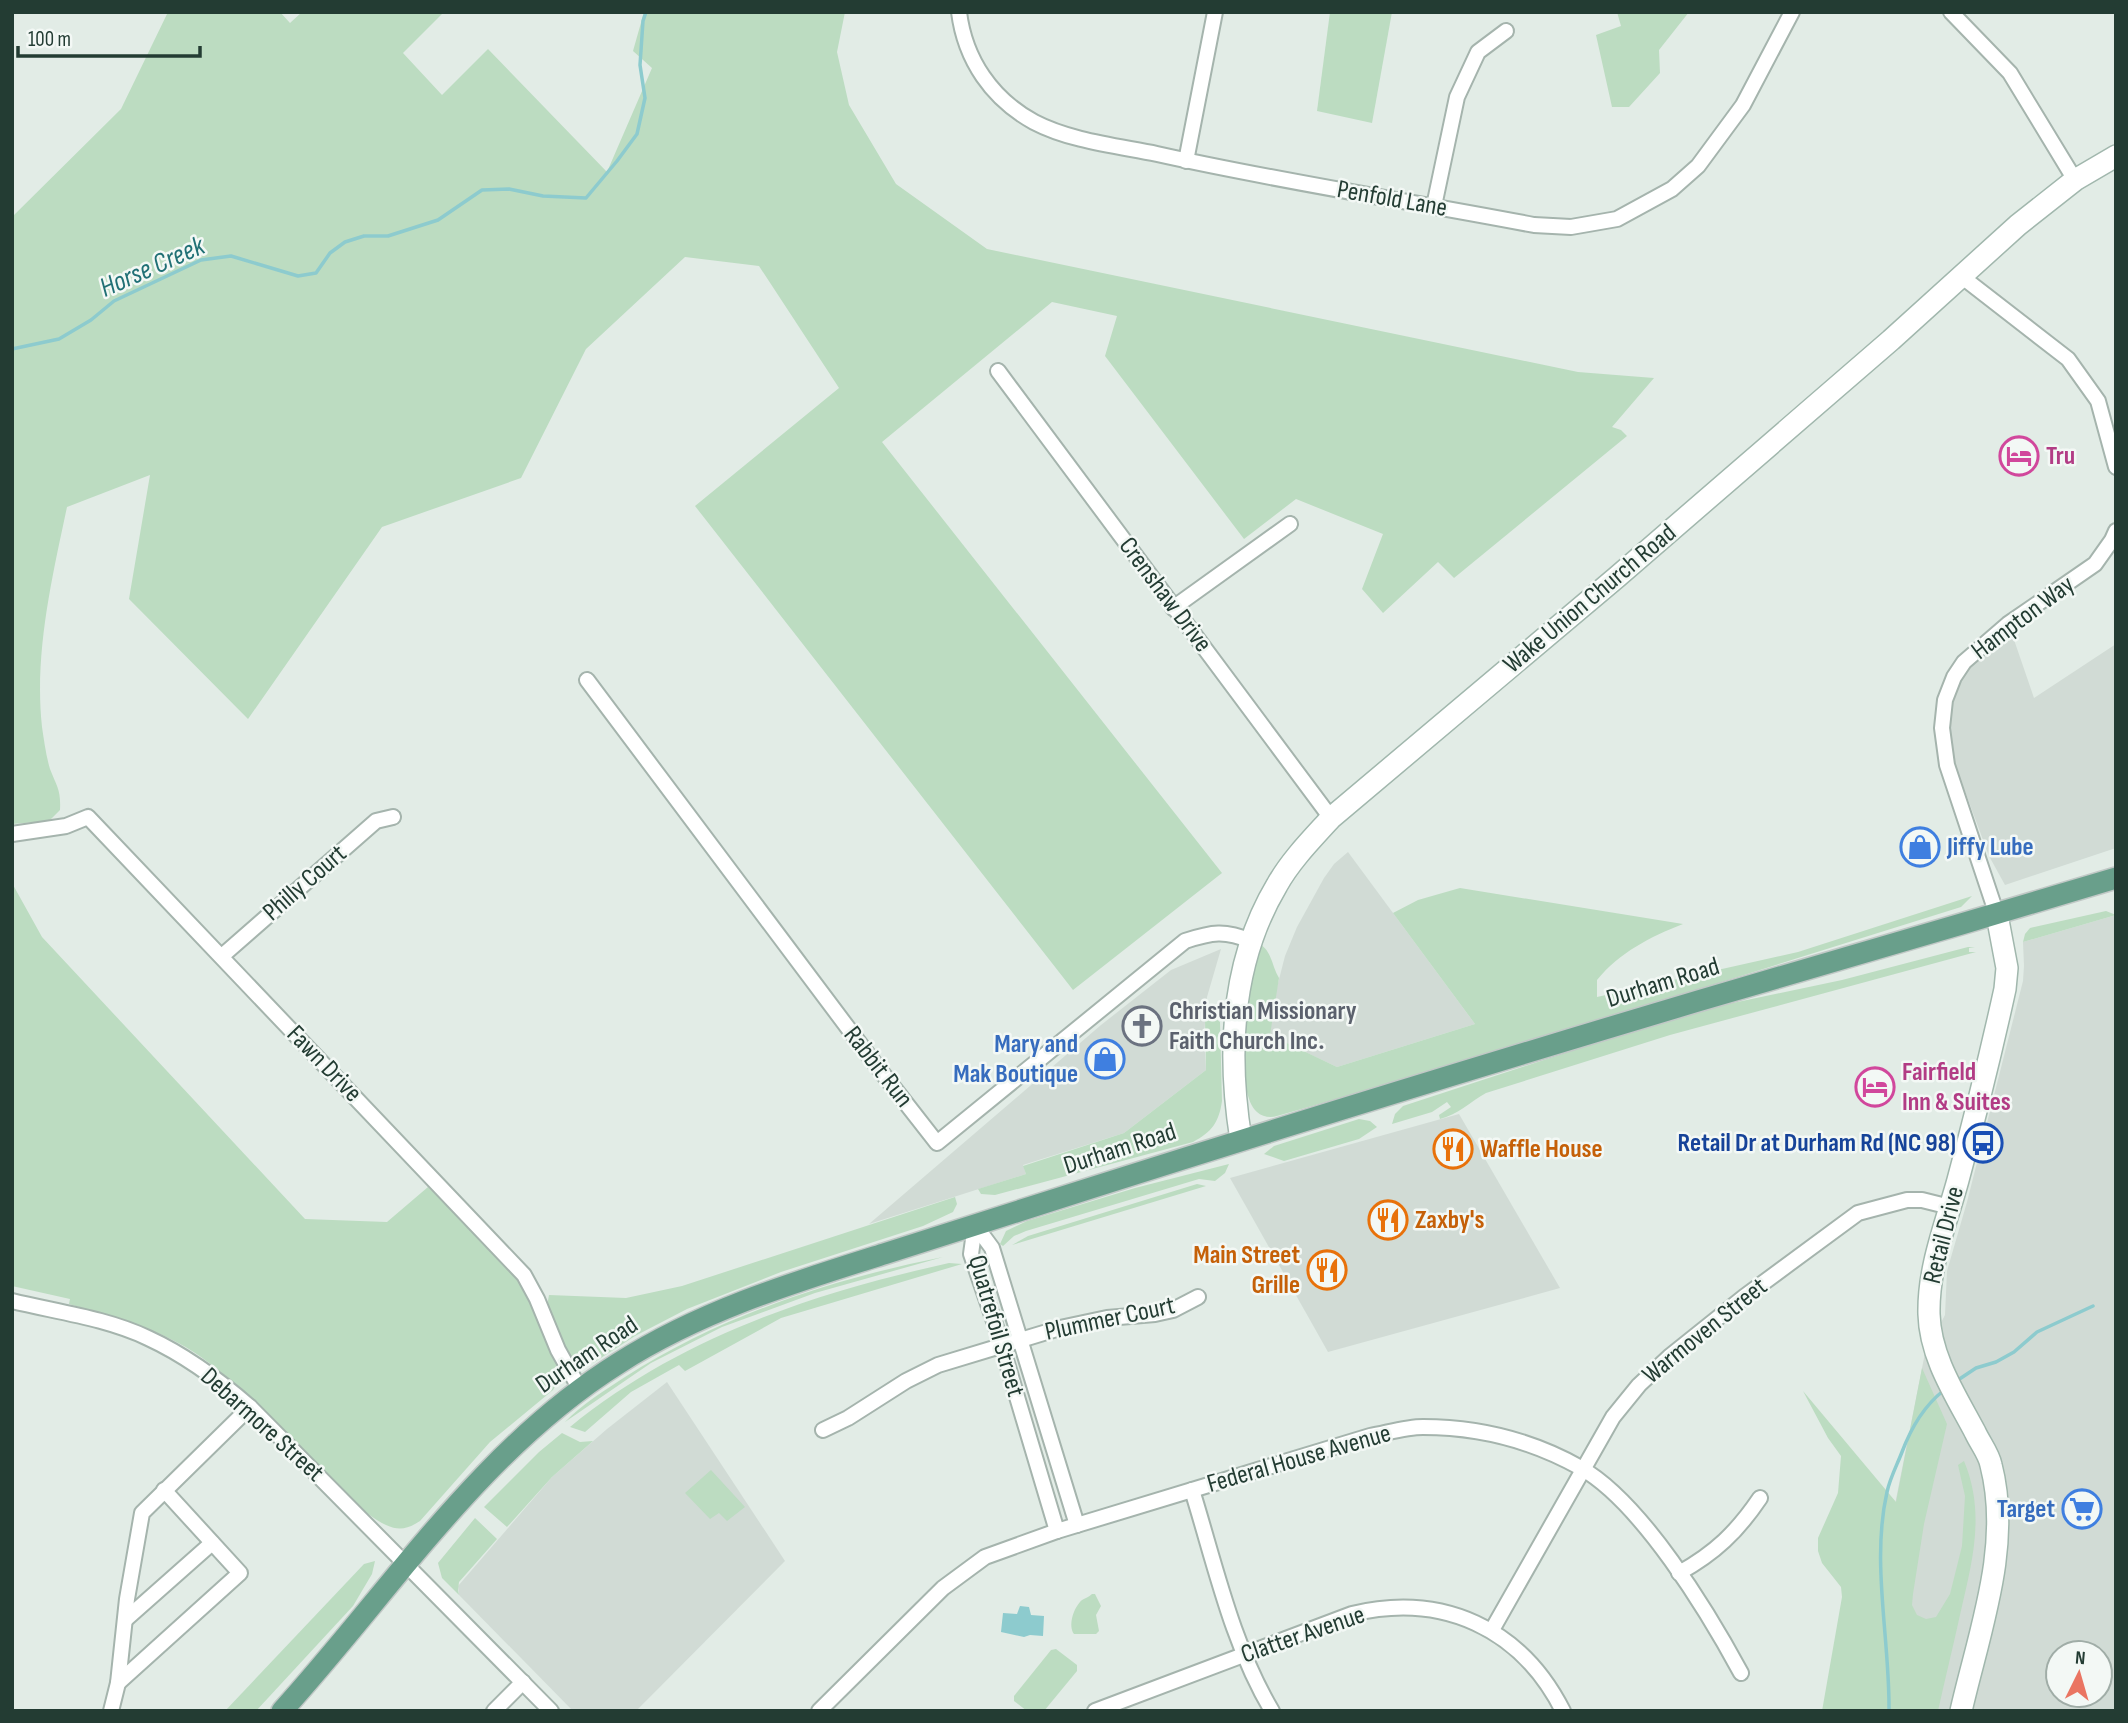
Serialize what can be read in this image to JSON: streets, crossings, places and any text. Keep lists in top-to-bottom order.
{
  "streets": {
    "main road": ["Durham Road"],
    "street": [
      "Penfold Lane",
      "Crenshaw Drive",
      "Wake Union Church Road",
      "Hampton Way",
      "Philly Court",
      "Fawn Drive",
      "Rabbit Run",
      "Retail Drive",
      "Plummer Court",
      "Quatrefoil Street",
      "Warmoven Street",
      "Debarmore Street",
      "Federal House Avenue",
      "Clatter Avenue"
    ]
  },
  "crossings": [
    ["Crenshaw Drive", "Wake Union Church Road"],
    ["Wake Union Church Road", "Durham Road"],
    ["Wake Union Church Road", "Rabbit Run"],
    ["Hampton Way", "Durham Road"],
    ["Hampton Way", "Retail Drive"],
    ["Philly Court", "Fawn Drive"],
    ["Durham Road", "Fawn Drive"],
    ["Durham Road", "Retail Drive"],
    ["Durham Road", "Quatrefoil Street"],
    ["Durham Road", "Debarmore Street"],
    ["Retail Drive", "Warmoven Street"],
    ["Plummer Court", "Quatrefoil Street"],
    ["Quatrefoil Street", "Federal House Avenue"],
    ["Warmoven Street", "Federal House Avenue"],
    ["Warmoven Street", "Clatter Avenue"]
  ],
  "water": ["Horse Creek"],
  "places": {
    "hotel": ["Tru", "Fairfield Inn & Suites"],
    "shop": ["Jiffy Lube", "Mary and Mak Boutique"],
    "church": ["Christian Missionary Faith Church Inc."],
    "bus stop": ["Retail Dr at Durham Rd (NC 98)"],
    "restaurant": ["Waffle House", "Zaxby's", "Main Street Grille"],
    "supermarket": ["Target"]
  },
  "scale_bar": "100 m",
  "north": "top"
}
